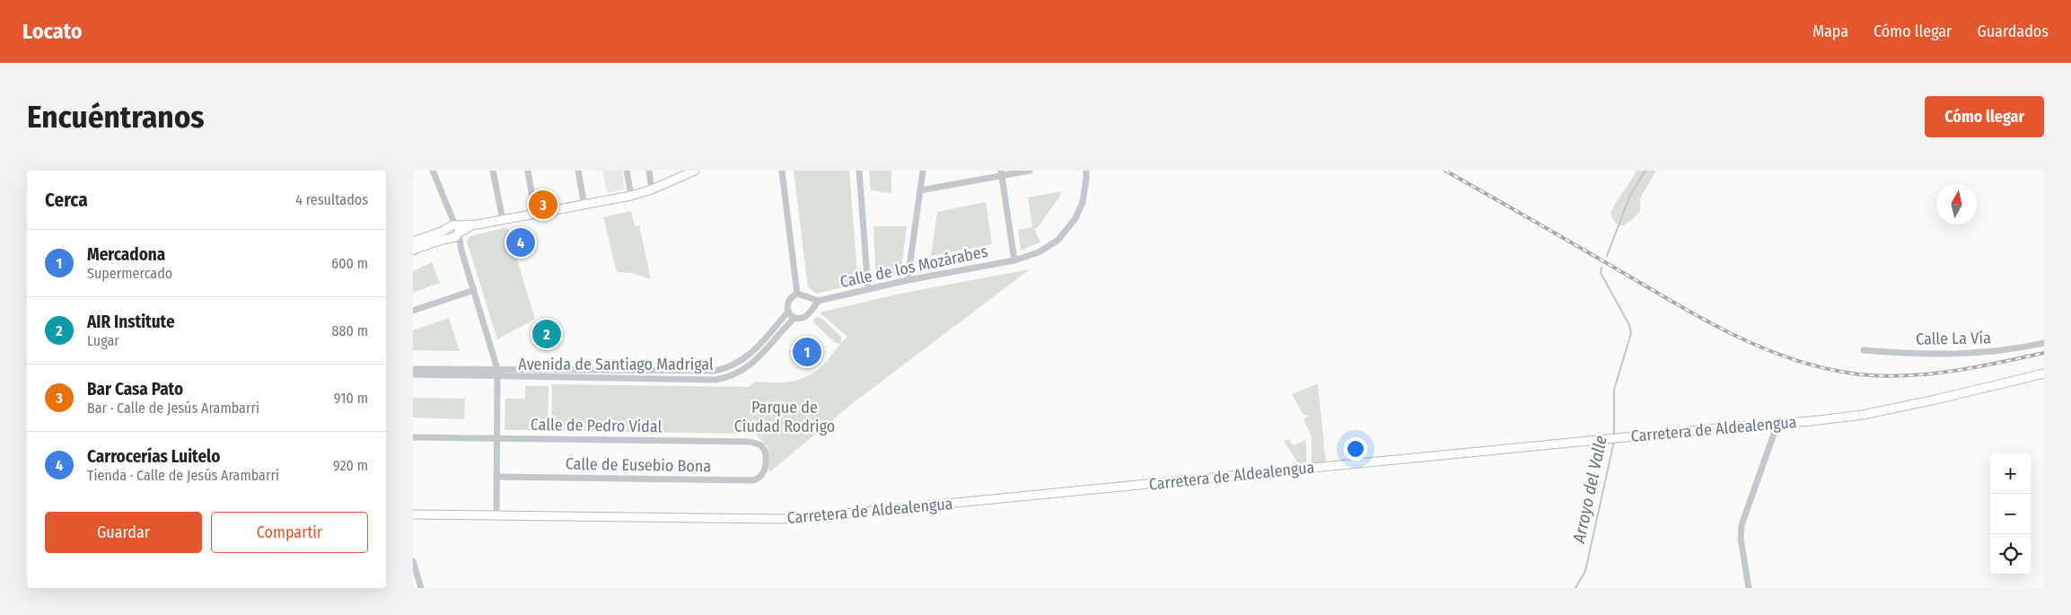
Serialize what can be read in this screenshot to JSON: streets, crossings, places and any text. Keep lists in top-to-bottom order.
{
  "streets": {
    "street": [
      "Calle de los Mozárabes",
      "Calle La Vía",
      "Avenida de Santiago Madrigal",
      "Calle de Pedro Vidal",
      "Carretera de Aldealengua",
      "Calle de Eusebio Bona"
    ]
  },
  "crossings": [
    ["Calle de Pedro Vidal", "Calle de Eusebio Bona"]
  ],
  "water": ["Arroyo del Valle"],
  "parks": ["Parque de Ciudad Rodrigo"],
  "north": "top",
  "page": {
    "header": "Locato",
    "nav": ["Mapa", "Cómo llegar", "Guardados"],
    "buttons": [
      "Cómo llegar",
      ["Guardar", "Compartir"]
    ],
    "title": "Encuéntranos",
    "heading": ["Cerca", "4 resultados"],
    "pins": [
      "3",
      "4",
      "2",
      "1"
    ],
    "list": [
      {
        "mark": "1",
        "name": "Mercadona",
        "note": "Supermercado",
        "value": "600 m"
      },
      {
        "mark": "2",
        "name": "AIR Institute",
        "note": "Lugar",
        "value": "880 m"
      },
      {
        "mark": "3",
        "name": "Bar Casa Pato",
        "note": "Bar · Calle de Jesús Arambarri",
        "value": "910 m"
      },
      {
        "mark": "4",
        "name": "Carrocerías Luitelo",
        "note": "Tienda · Calle de Jesús Arambarri",
        "value": "920 m"
      }
    ],
    "map_buttons": ["+", "−"]
  }
}
